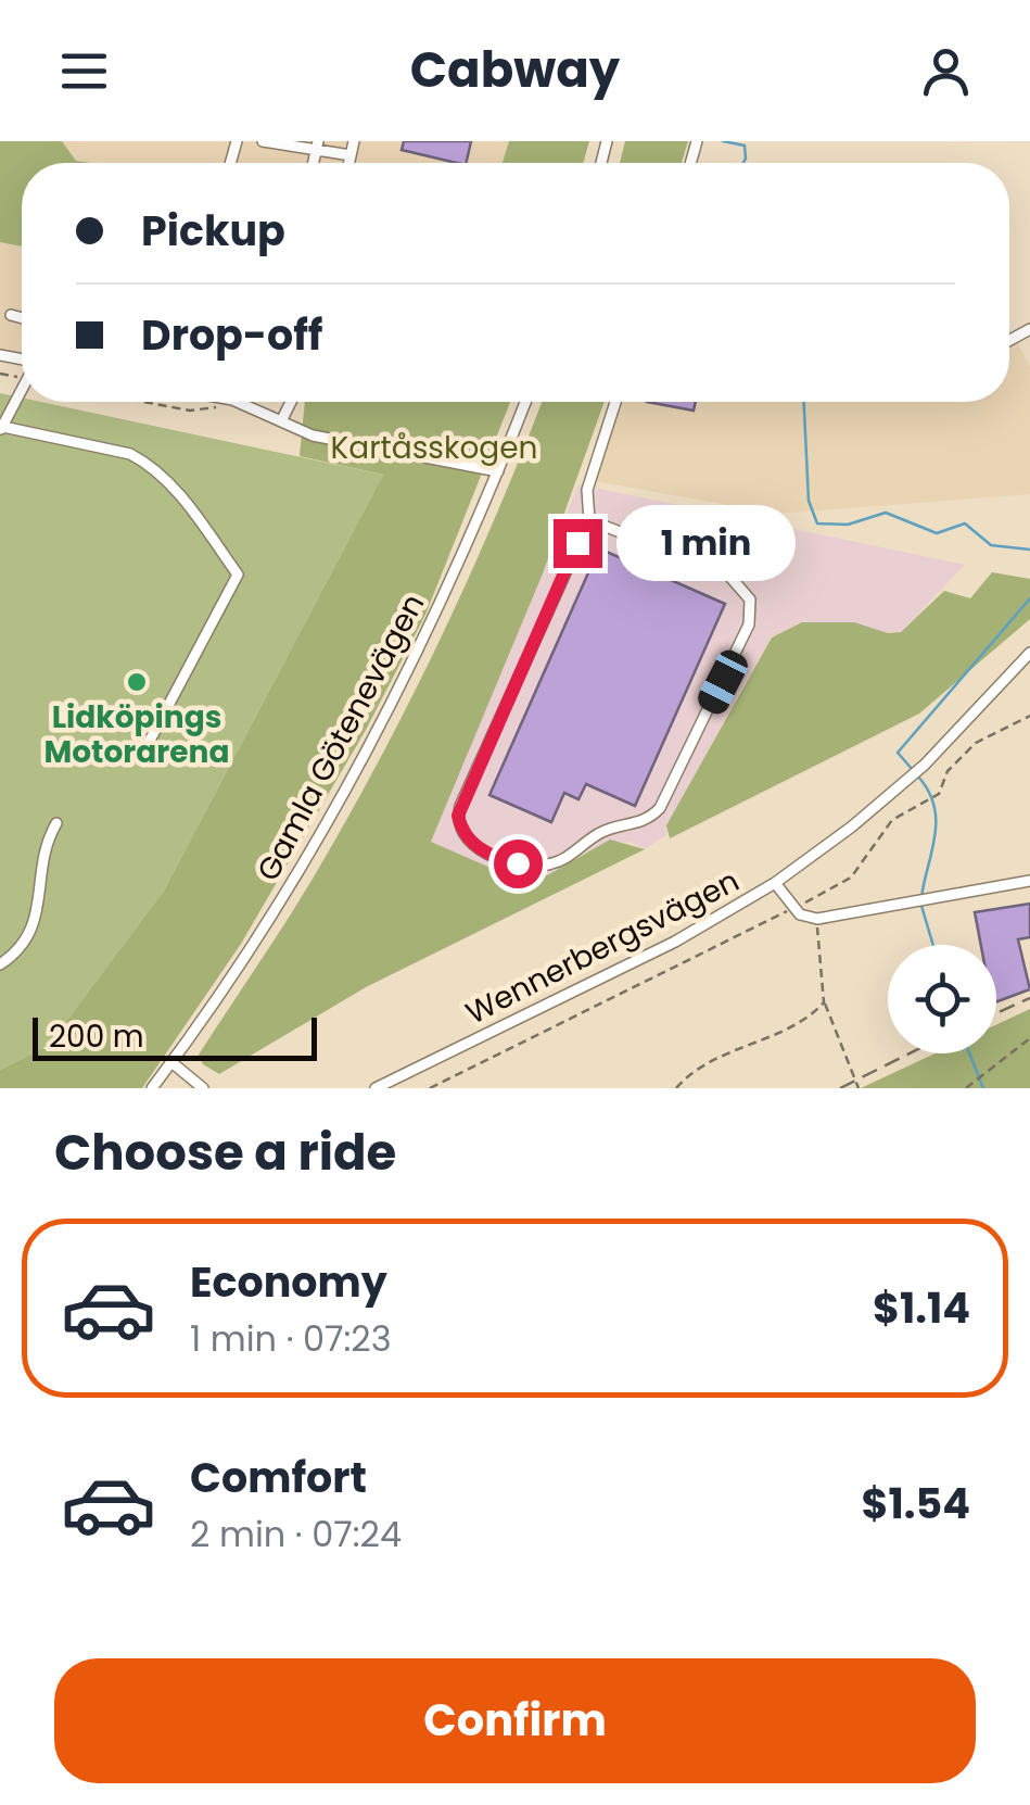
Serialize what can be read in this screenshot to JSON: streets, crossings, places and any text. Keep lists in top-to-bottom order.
{
  "streets": {
    "street": ["Gamla Götenevägen", "Wennerbergsvägen"]
  },
  "parks": ["Kartåsskogen"],
  "places": ["Lidköpings Motorarena"],
  "scale_bar": "200 m",
  "page": {
    "header": "Cabway",
    "banner": ["Pickup", "Drop-off"],
    "bubble": "1 min",
    "scale": "200 m",
    "heading": "Choose a ride",
    "list": [
      {
        "name": "Economy",
        "note": "1 min · 07:23",
        "value": "$1.14"
      },
      {
        "name": "Comfort",
        "note": "2 min · 07:24",
        "value": "$1.54"
      }
    ],
    "buttons": "Confirm"
  }
}
